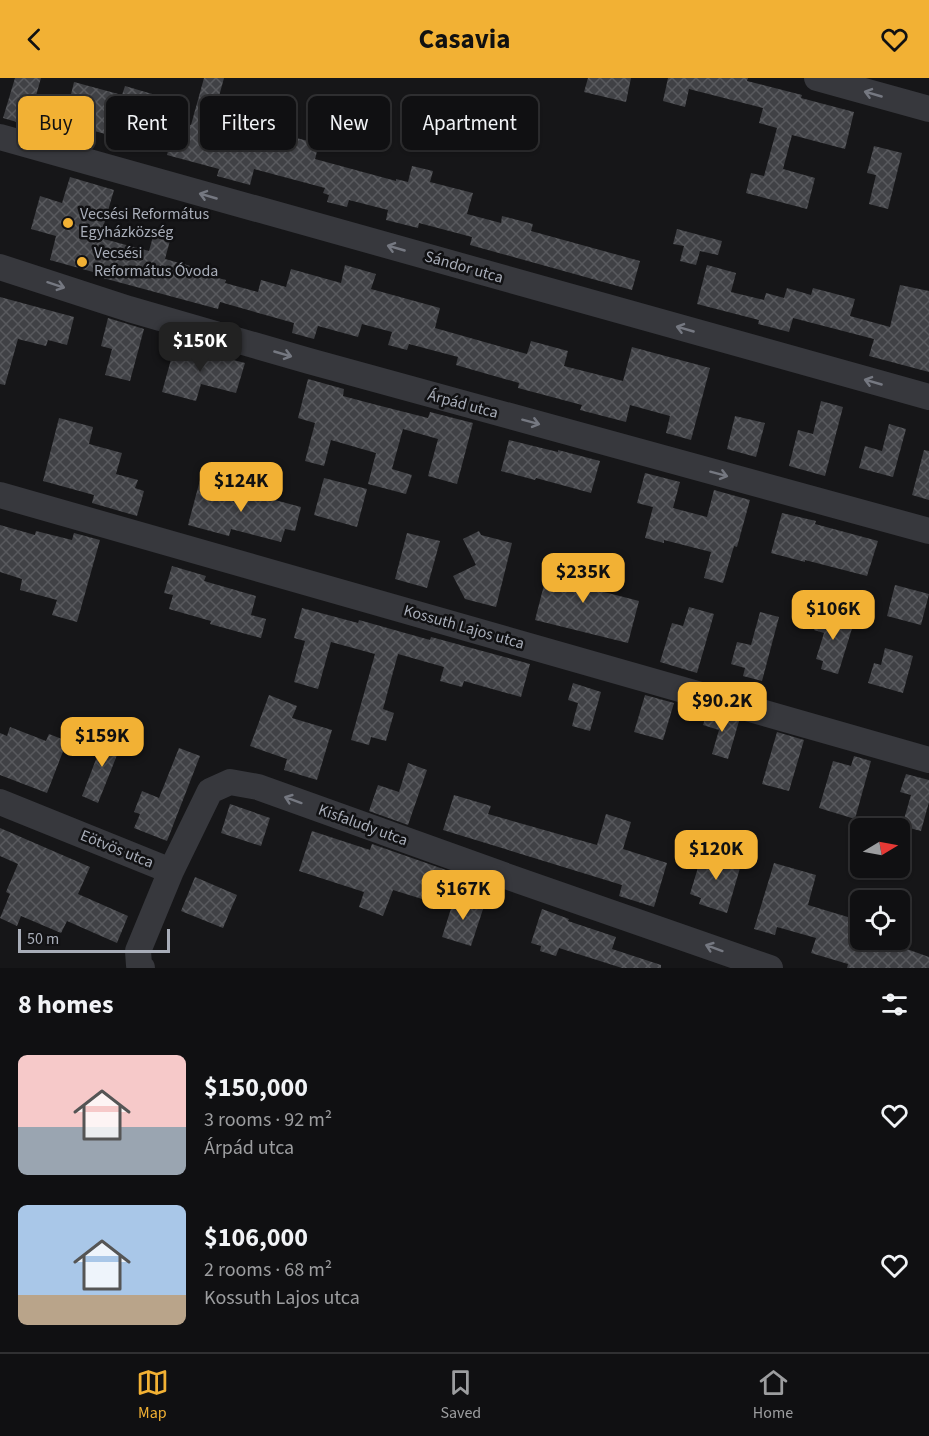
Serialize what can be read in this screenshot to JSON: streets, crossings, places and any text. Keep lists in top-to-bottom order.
{
  "streets": {
    "street": [
      "Sándor utca",
      "Árpád utca",
      "Kossuth Lajos utca",
      "Kisfaludy utca",
      "Eötvös utca"
    ]
  },
  "crossings": [
    ["Kisfaludy utca", "Eötvös utca"]
  ],
  "one_way": ["Sándor utca", "Árpád utca", "Kisfaludy utca"],
  "places": ["Vecsési Református Egyházközség", "Vecsési Református Óvoda"],
  "scale_bar": "50 m",
  "north": "right",
  "page": {
    "header": "Casavia",
    "chip": [
      "Buy",
      "Rent",
      "Filters",
      "New",
      "Apartment"
    ],
    "price": [
      "$150K",
      "$124K",
      "$235K",
      "$106K",
      "$90.2K",
      "$159K",
      "$120K",
      "$167K"
    ],
    "scale": "50 m",
    "heading": "8 homes",
    "list": [
      {
        "name": "$150,000",
        "note": "3 rooms · 92 m² · Árpád utca"
      },
      {
        "name": "$106,000",
        "note": "2 rooms · 68 m² · Kossuth Lajos utca"
      }
    ],
    "tabs": ["Map", "Saved", "Home"]
  }
}
